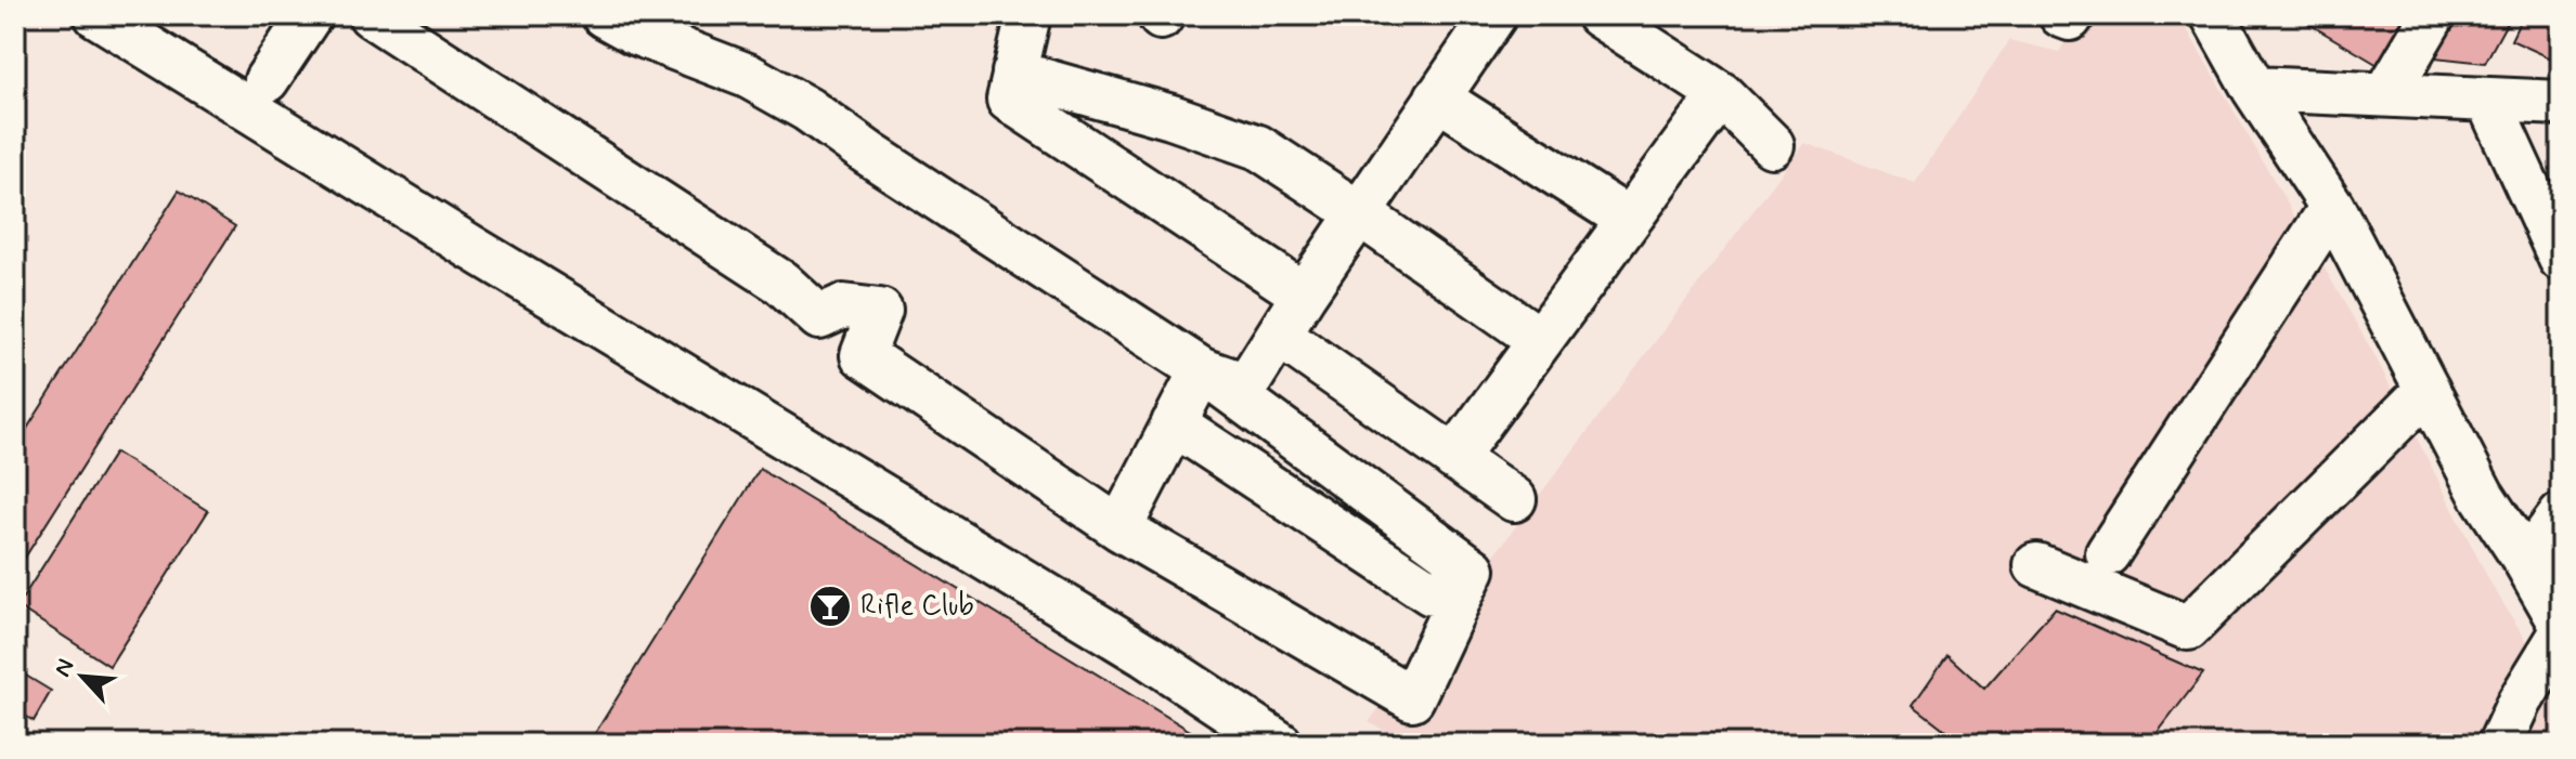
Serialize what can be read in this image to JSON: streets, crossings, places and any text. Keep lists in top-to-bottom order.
{
  "places": {
    "bar": ["Rifle Club"]
  },
  "north": "top left"
}
